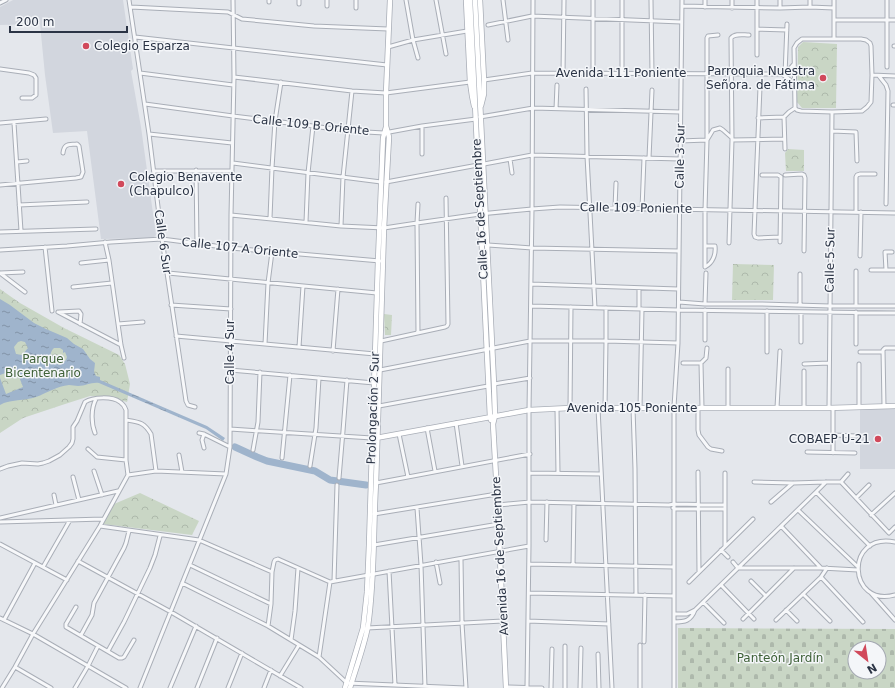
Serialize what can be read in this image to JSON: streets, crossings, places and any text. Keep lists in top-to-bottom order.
{
  "streets": {
    "street": [
      "Avenida 111 Poniente",
      "Calle 109 B Oriente",
      "Calle 3 Sur",
      "Calle 109 Poniente",
      "Calle 16 de Septiembre",
      "Calle 6 Sur",
      "Calle 107 A Oriente",
      "Calle 5 Sur",
      "Calle 4 Sur",
      "Prolongación 2 Sur",
      "Avenida 105 Poniente",
      "Avenida 16 de Septiembre"
    ]
  },
  "crossings": [
    ["Avenida 111 Poniente", "Calle 3 Sur"],
    ["Calle 109 B Oriente", "Calle 3 Sur"],
    ["Calle 109 B Oriente", "Calle 16 de Septiembre"],
    ["Calle 109 B Oriente", "Calle 6 Sur"],
    ["Calle 109 B Oriente", "Calle 4 Sur"],
    ["Calle 109 B Oriente", "Prolongación 2 Sur"],
    ["Calle 3 Sur", "Calle 109 Poniente"],
    ["Calle 3 Sur", "Avenida 105 Poniente"],
    ["Calle 109 Poniente", "Calle 16 de Septiembre"],
    ["Calle 109 Poniente", "Calle 5 Sur"],
    ["Calle 109 Poniente", "Calle 4 Sur"],
    ["Calle 109 Poniente", "Prolongación 2 Sur"],
    ["Calle 16 de Septiembre", "Avenida 105 Poniente"],
    ["Calle 16 de Septiembre", "Avenida 16 de Septiembre"],
    ["Calle 6 Sur", "Calle 107 A Oriente"],
    ["Calle 107 A Oriente", "Calle 4 Sur"],
    ["Calle 107 A Oriente", "Prolongación 2 Sur"],
    ["Calle 5 Sur", "Avenida 105 Poniente"],
    ["Prolongación 2 Sur", "Avenida 105 Poniente"],
    ["Avenida 105 Poniente", "Avenida 16 de Septiembre"]
  ],
  "parks": ["Parque Bicentenario", "Panteón Jardín"],
  "places": [
    "Colegio Esparza",
    "Parroquia Nuestra Señora. de Fátima",
    "Colegio Benavente (Chapulco)",
    "COBAEP U-21"
  ],
  "scale_bar": "200 m",
  "north": "bottom right"
}
